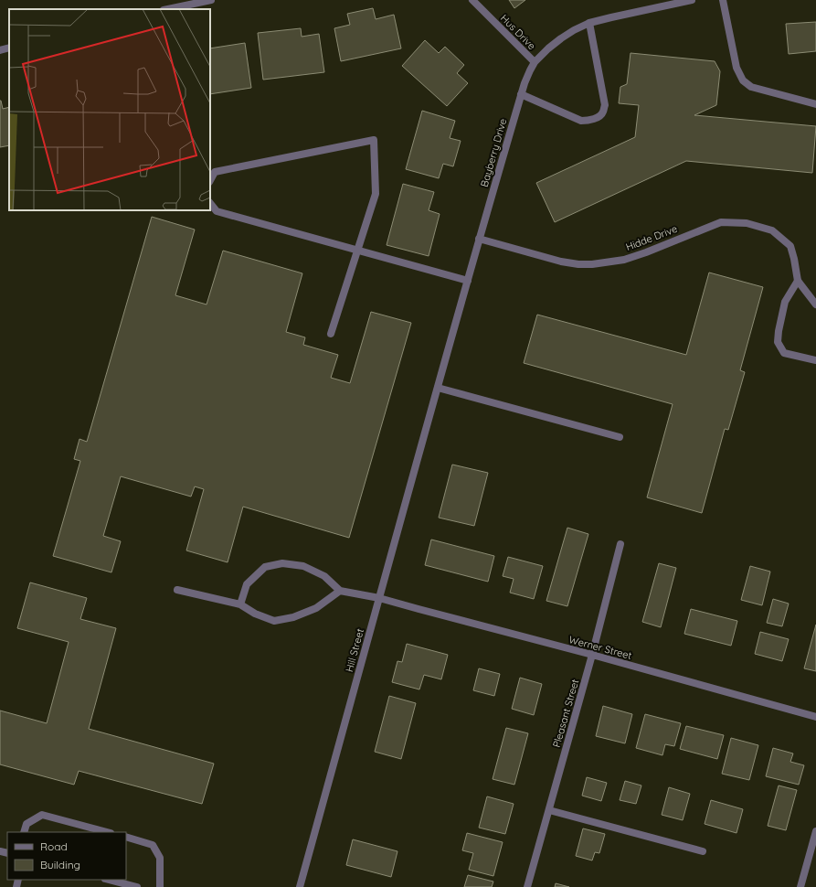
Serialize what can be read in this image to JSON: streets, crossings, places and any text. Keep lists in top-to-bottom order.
{
  "streets": {
    "street": [
      "Hus Drive",
      "Bayberry Drive",
      "Hidde Drive",
      "Werner Street",
      "Hill Street",
      "Pleasant Street"
    ]
  },
  "crossings": [
    ["Hus Drive", "Bayberry Drive"],
    ["Bayberry Drive", "Hidde Drive"],
    ["Bayberry Drive", "Hill Street"],
    ["Werner Street", "Hill Street"],
    ["Werner Street", "Pleasant Street"]
  ],
  "legend": ["Road", "Building"]
}
